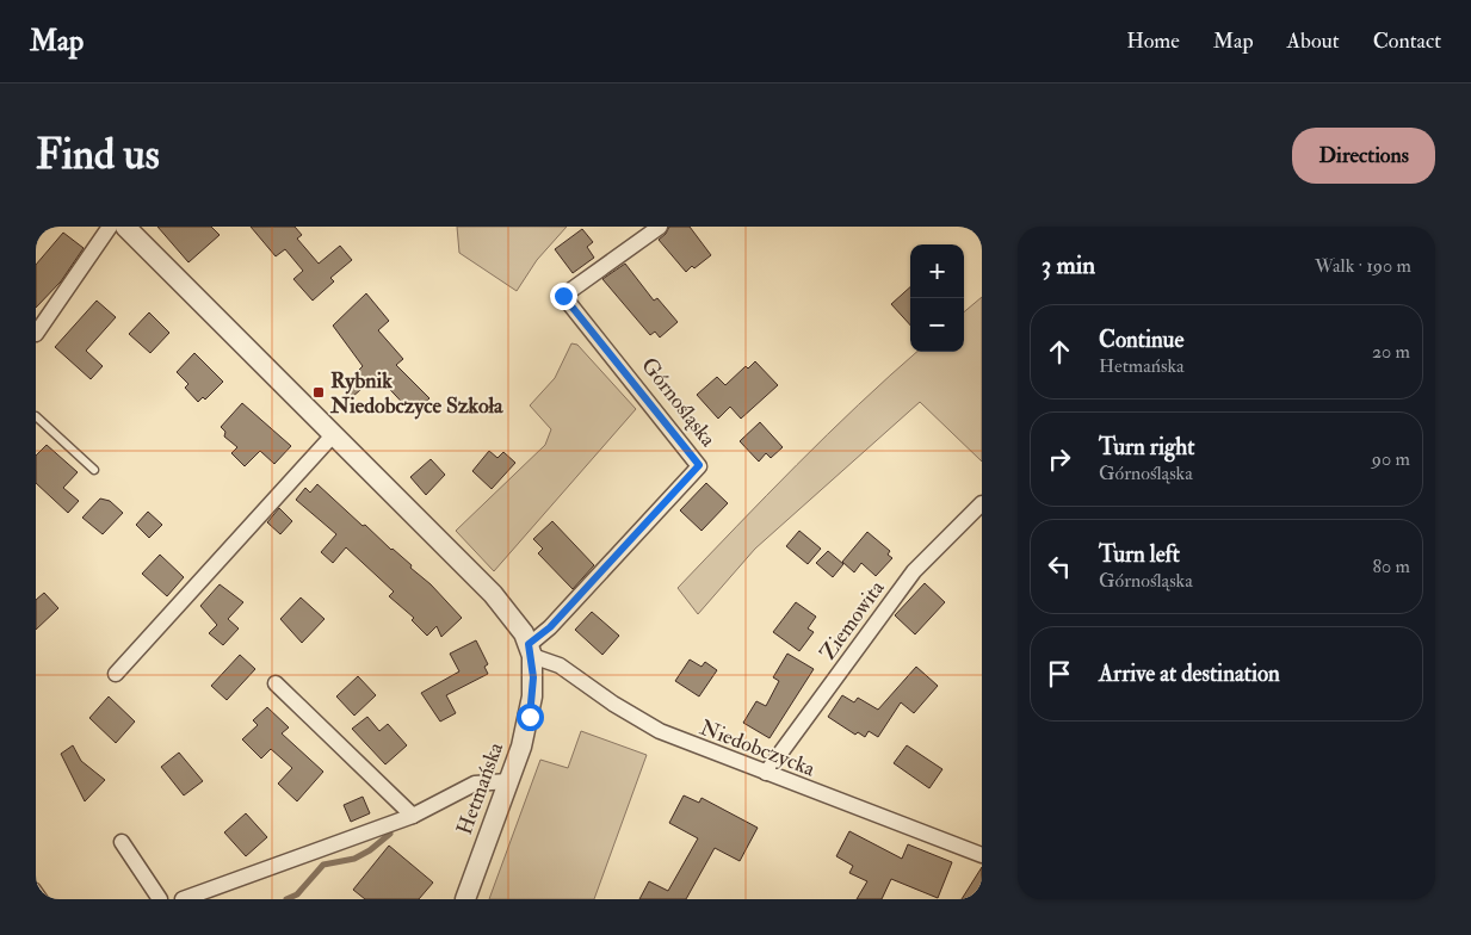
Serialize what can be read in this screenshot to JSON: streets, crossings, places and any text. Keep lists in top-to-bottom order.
{
  "streets": {
    "street": [
      "Górnośląska",
      "Ziemowita",
      "Niedobczycka",
      "Hetmańska"
    ]
  },
  "crossings": [
    ["Górnośląska", "Niedobczycka"],
    ["Górnośląska", "Hetmańska"],
    ["Ziemowita", "Niedobczycka"],
    ["Niedobczycka", "Hetmańska"]
  ],
  "places": {
    "transit": ["Rybnik Niedobczyce Szkoła"]
  },
  "page": {
    "header": "Map",
    "nav": [
      "Home",
      "Map",
      "About",
      "Contact"
    ],
    "buttons": "Directions",
    "title": "Find us",
    "heading": ["3 min", "Walk · 190 m"],
    "map_buttons": ["+", "−"],
    "list": [
      ["Continue", "Hetmańska", "20 m"],
      ["Turn right", "Górnośląska", "90 m"],
      ["Turn left", "Górnośląska", "80 m"],
      "Arrive at destination"
    ]
  }
}
